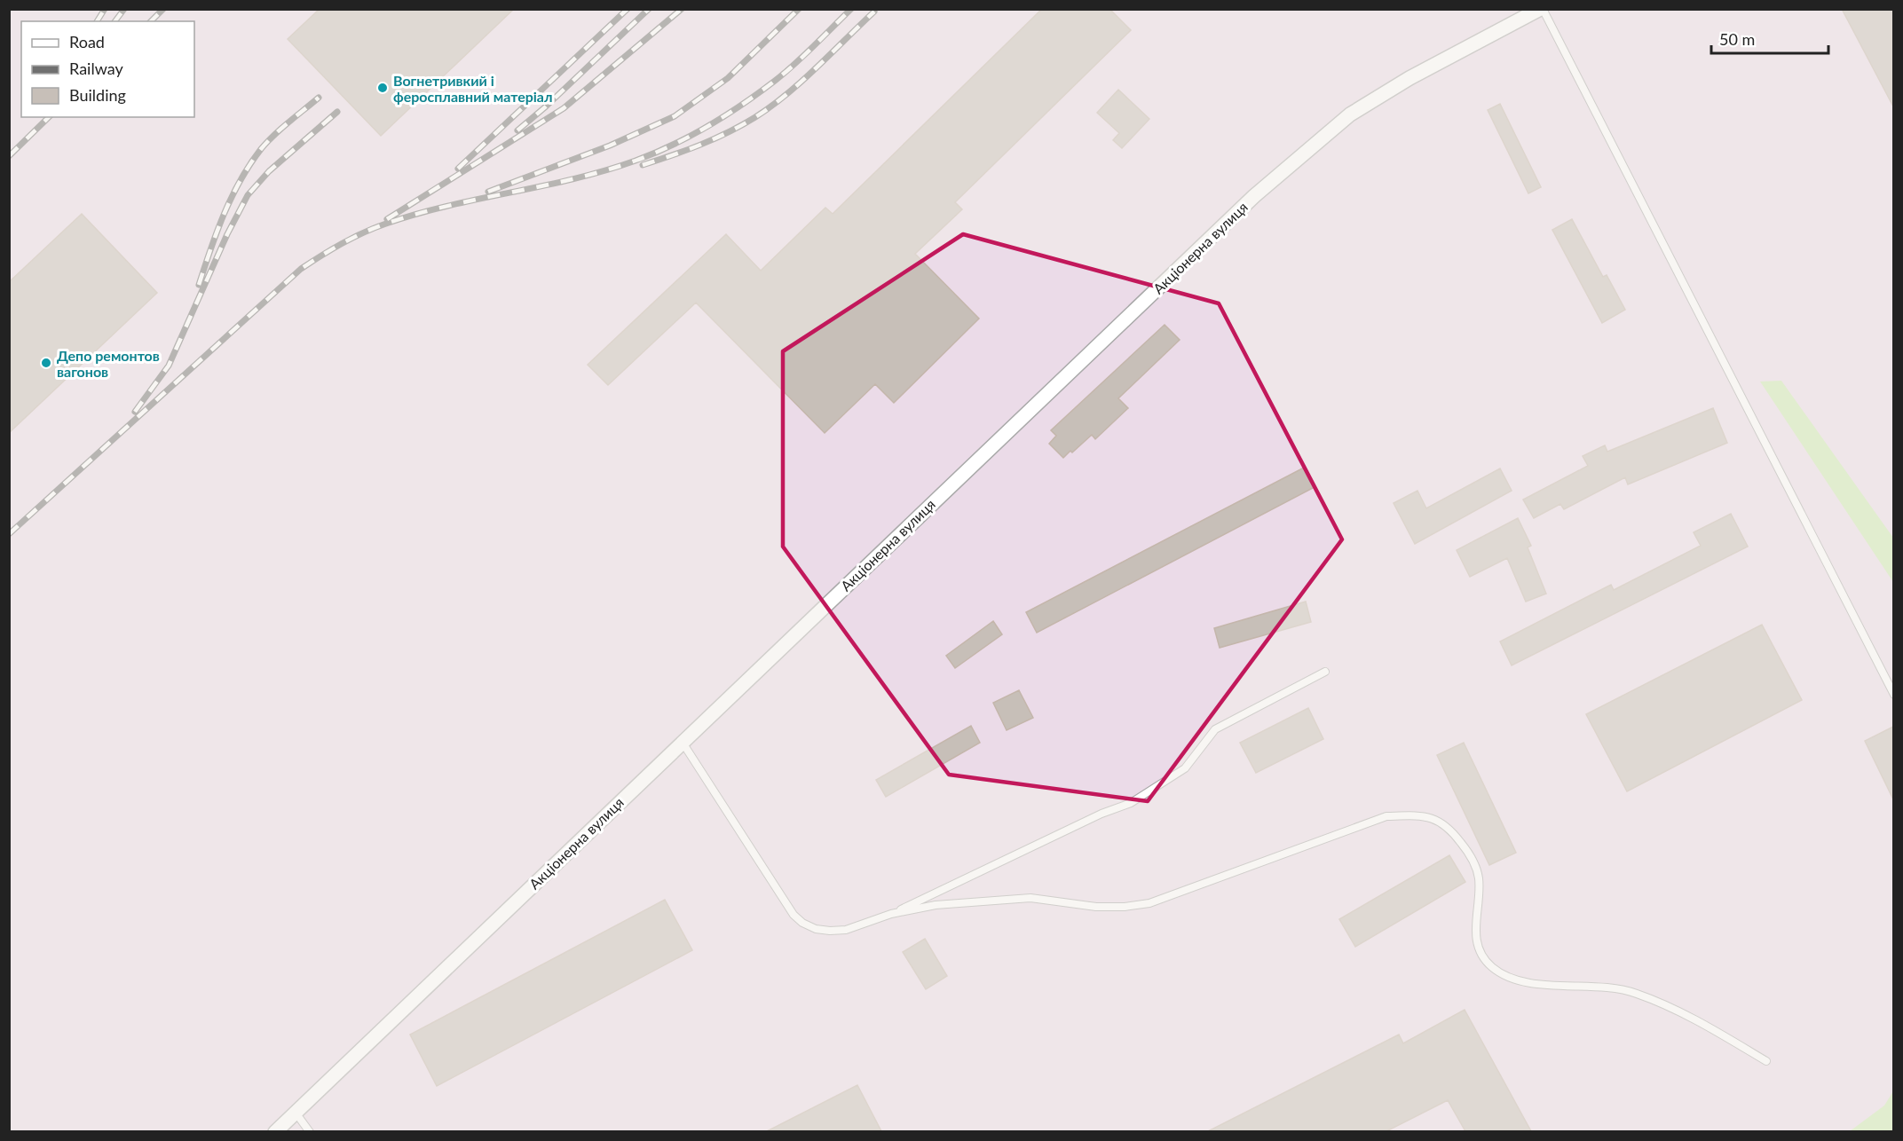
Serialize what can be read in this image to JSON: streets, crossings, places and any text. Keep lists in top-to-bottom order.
{
  "streets": {
    "street": ["Акціонерна вулиця"]
  },
  "places": ["Вогнетривкий і феросплавний матеріал", "Депо ремонтов вагонов"],
  "legend": ["Road", "Railway", "Building"],
  "scale_bar": "50 m"
}
